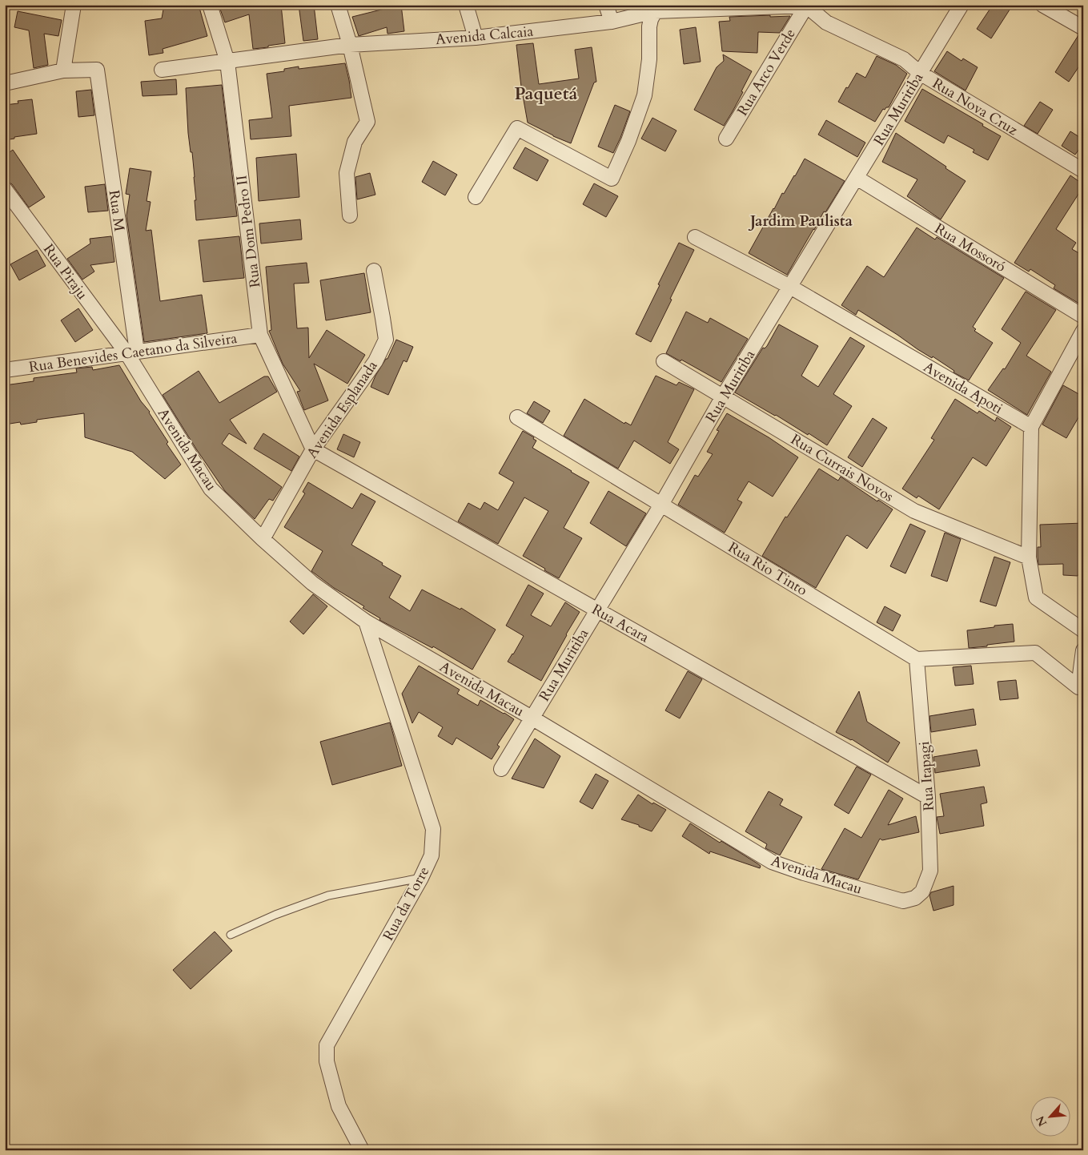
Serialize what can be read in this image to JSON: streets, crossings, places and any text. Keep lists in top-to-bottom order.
{
  "streets": {
    "street": [
      "Avenida Calcaia",
      "Rua Arco Verde",
      "Rua Nova Cruz",
      "Rua Muritiba",
      "Rua M",
      "Rua Dom Pedro II",
      "Rua Mossoró",
      "Rua Piraju",
      "Rua Benevides Caetano da Silveira",
      "Avenida Apoti",
      "Avenida Esplanada",
      "Avenida Macau",
      "Rua Currais Novos",
      "Rua Rio Tinto",
      "Rua Acara",
      "Rua Itapagi",
      "Rua da Torre"
    ]
  },
  "crossings": [
    ["Avenida Calcaia", "Rua Arco Verde"],
    ["Avenida Calcaia", "Rua Nova Cruz"],
    ["Avenida Calcaia", "Rua Dom Pedro II"],
    ["Rua Arco Verde", "Rua Nova Cruz"],
    ["Rua Nova Cruz", "Rua Muritiba"],
    ["Rua Muritiba", "Rua Mossoró"],
    ["Rua Muritiba", "Avenida Apoti"],
    ["Rua Muritiba", "Avenida Macau"],
    ["Rua Muritiba", "Rua Currais Novos"],
    ["Rua Muritiba", "Rua Rio Tinto"],
    ["Rua Muritiba", "Rua Acara"],
    ["Rua M", "Rua Piraju"],
    ["Rua M", "Rua Benevides Caetano da Silveira"],
    ["Rua M", "Avenida Macau"],
    ["Rua Dom Pedro II", "Rua Benevides Caetano da Silveira"],
    ["Rua Dom Pedro II", "Avenida Esplanada"],
    ["Rua Dom Pedro II", "Rua Acara"],
    ["Rua Piraju", "Rua Benevides Caetano da Silveira"],
    ["Rua Piraju", "Avenida Macau"],
    ["Rua Benevides Caetano da Silveira", "Avenida Macau"],
    ["Avenida Esplanada", "Avenida Macau"],
    ["Avenida Esplanada", "Rua Acara"],
    ["Avenida Macau", "Rua Itapagi"],
    ["Avenida Macau", "Rua da Torre"],
    ["Rua Rio Tinto", "Rua Itapagi"],
    ["Rua Acara", "Rua Itapagi"]
  ],
  "districts": ["Paquetá", "Jardim Paulista"],
  "north": "bottom left"
}
